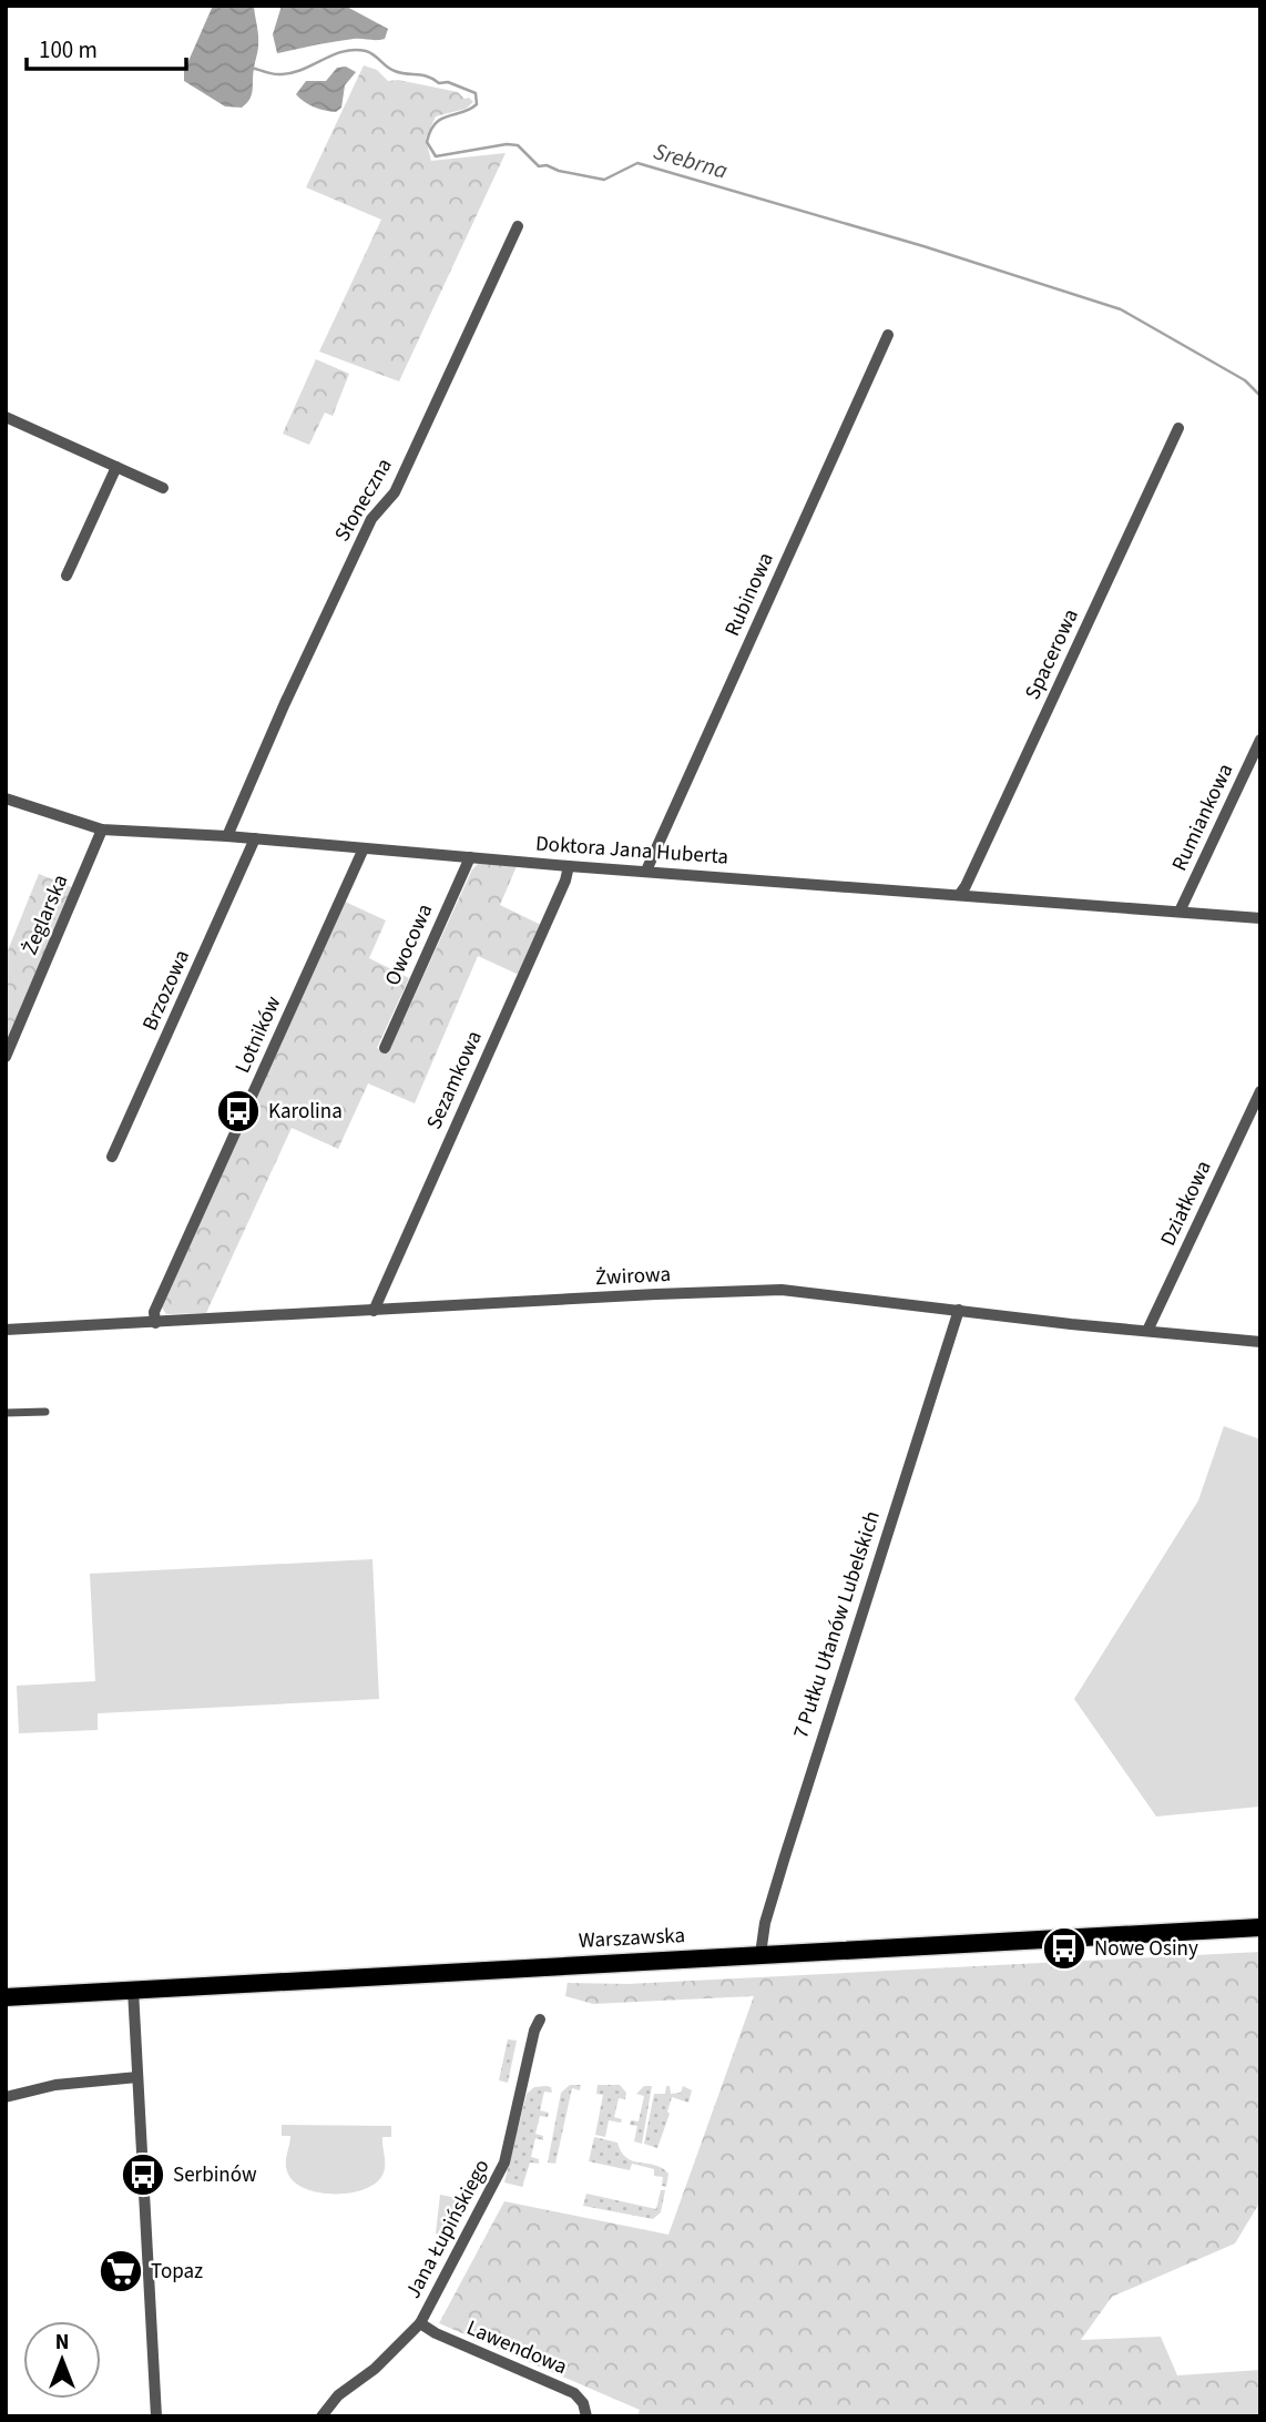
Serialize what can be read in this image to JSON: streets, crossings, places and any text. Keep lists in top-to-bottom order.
{
  "streets": {
    "main road": ["Warszawska"],
    "street": [
      "Słoneczna",
      "Rubinowa",
      "Spacerowa",
      "Rumiankowa",
      "Doktora Jana Huberta",
      "Żeglarska",
      "Owocowa",
      "Brzozowa",
      "Lotników",
      "Sezamkowa",
      "Działkowa",
      "Żwirowa",
      "7 Pułku Ułanów Lubelskich",
      "Jana Łupińskiego",
      "Lawendowa"
    ]
  },
  "crossings": [
    ["Słoneczna", "Doktora Jana Huberta"],
    ["Rubinowa", "Doktora Jana Huberta"],
    ["Spacerowa", "Doktora Jana Huberta"],
    ["Rumiankowa", "Doktora Jana Huberta"],
    ["Doktora Jana Huberta", "Żeglarska"],
    ["Doktora Jana Huberta", "Owocowa"],
    ["Doktora Jana Huberta", "Brzozowa"],
    ["Doktora Jana Huberta", "Lotników"],
    ["Doktora Jana Huberta", "Sezamkowa"],
    ["Lotników", "Żwirowa"],
    ["Sezamkowa", "Żwirowa"],
    ["Działkowa", "Żwirowa"],
    ["Żwirowa", "7 Pułku Ułanów Lubelskich"],
    ["7 Pułku Ułanów Lubelskich", "Warszawska"],
    ["Jana Łupińskiego", "Lawendowa"]
  ],
  "water": ["Srebrna"],
  "places": {
    "bus stop": ["Karolina", "Nowe Osiny", "Serbinów"],
    "supermarket": ["Topaz"]
  },
  "scale_bar": "100 m",
  "north": "top"
}
